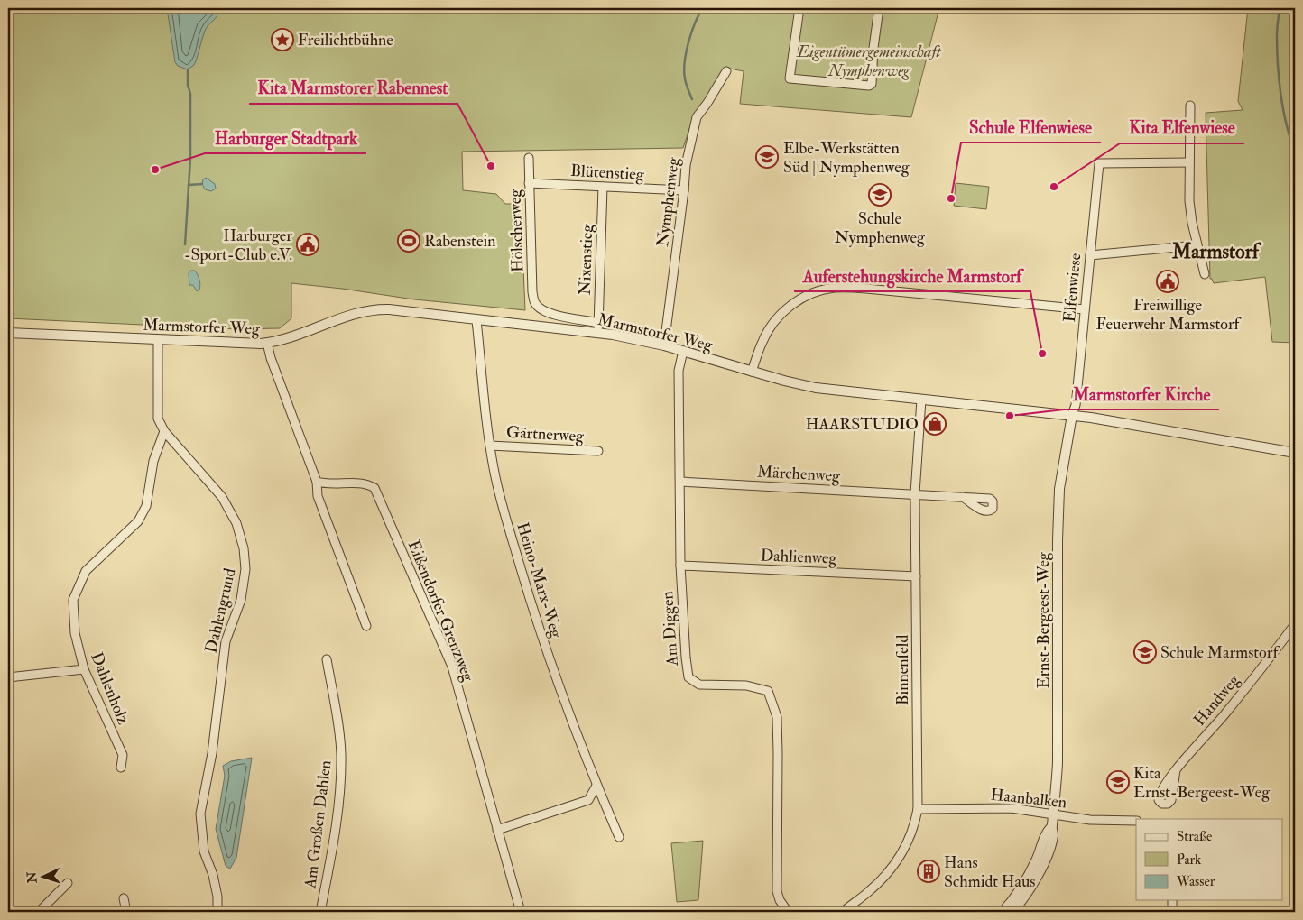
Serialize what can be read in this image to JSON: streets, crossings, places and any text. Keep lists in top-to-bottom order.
{
  "streets": {
    "street": [
      "Blütenstieg",
      "Nymphenweg",
      "Hölscherweg",
      "Nixenstieg",
      "Elfenwiese",
      "Marmstorfer Weg",
      "Gärtnerweg",
      "Märchenweg",
      "Dahlienweg",
      "Heino-Marx-Weg",
      "Dahlengrund",
      "Eißendorfer Grenzweg",
      "Ernst-Bergeest-Weg",
      "Am Diggen",
      "Binnenfeld",
      "Dahlenholz",
      "Handweg",
      "Haanbalken",
      "Am Großen Dahlen"
    ]
  },
  "crossings": [
    ["Blütenstieg", "Nymphenweg"],
    ["Blütenstieg", "Hölscherweg"],
    ["Blütenstieg", "Nixenstieg"],
    ["Nymphenweg", "Marmstorfer Weg"],
    ["Hölscherweg", "Marmstorfer Weg"],
    ["Nixenstieg", "Marmstorfer Weg"],
    ["Elfenwiese", "Marmstorfer Weg"],
    ["Elfenwiese", "Ernst-Bergeest-Weg"],
    ["Marmstorfer Weg", "Heino-Marx-Weg"],
    ["Marmstorfer Weg", "Dahlengrund"],
    ["Marmstorfer Weg", "Ernst-Bergeest-Weg"],
    ["Marmstorfer Weg", "Am Diggen"],
    ["Marmstorfer Weg", "Binnenfeld"],
    ["Gärtnerweg", "Heino-Marx-Weg"],
    ["Märchenweg", "Am Diggen"],
    ["Märchenweg", "Binnenfeld"],
    ["Dahlienweg", "Am Diggen"],
    ["Dahlienweg", "Binnenfeld"],
    ["Dahlengrund", "Dahlenholz"],
    ["Ernst-Bergeest-Weg", "Haanbalken"],
    ["Binnenfeld", "Haanbalken"]
  ],
  "districts": ["Marmstorf"],
  "parks": ["Eigentümergemeinschaft Nymphenweg"],
  "places": {
    "place": ["Freilichtbühne"],
    "school or university": [
      "Elbe-Werkstätten Süd | Nymphenweg",
      "Schule Nymphenweg",
      "Schule Marmstorf",
      "Kita Ernst-Bergeest-Weg"
    ],
    "other": [
      "Kita Marmstorer Rabennest",
      "Harburger Stadtpark",
      "Kita Elfenwiese",
      "Schule Elfenwiese",
      "Auferstehungskirche Marmstorf",
      "Marmstorfer Kirche"
    ],
    "sports": ["Rabenstein"],
    "public building": ["Harburger -Sport-Club e.V.", "Freiwillige Feuerwehr Marmstorf"],
    "shop": ["HAARSTUDIO"],
    "building": ["Hans Schmidt Haus"]
  },
  "legend": ["Straße", "Park", "Wasser"],
  "north": "left"
}
